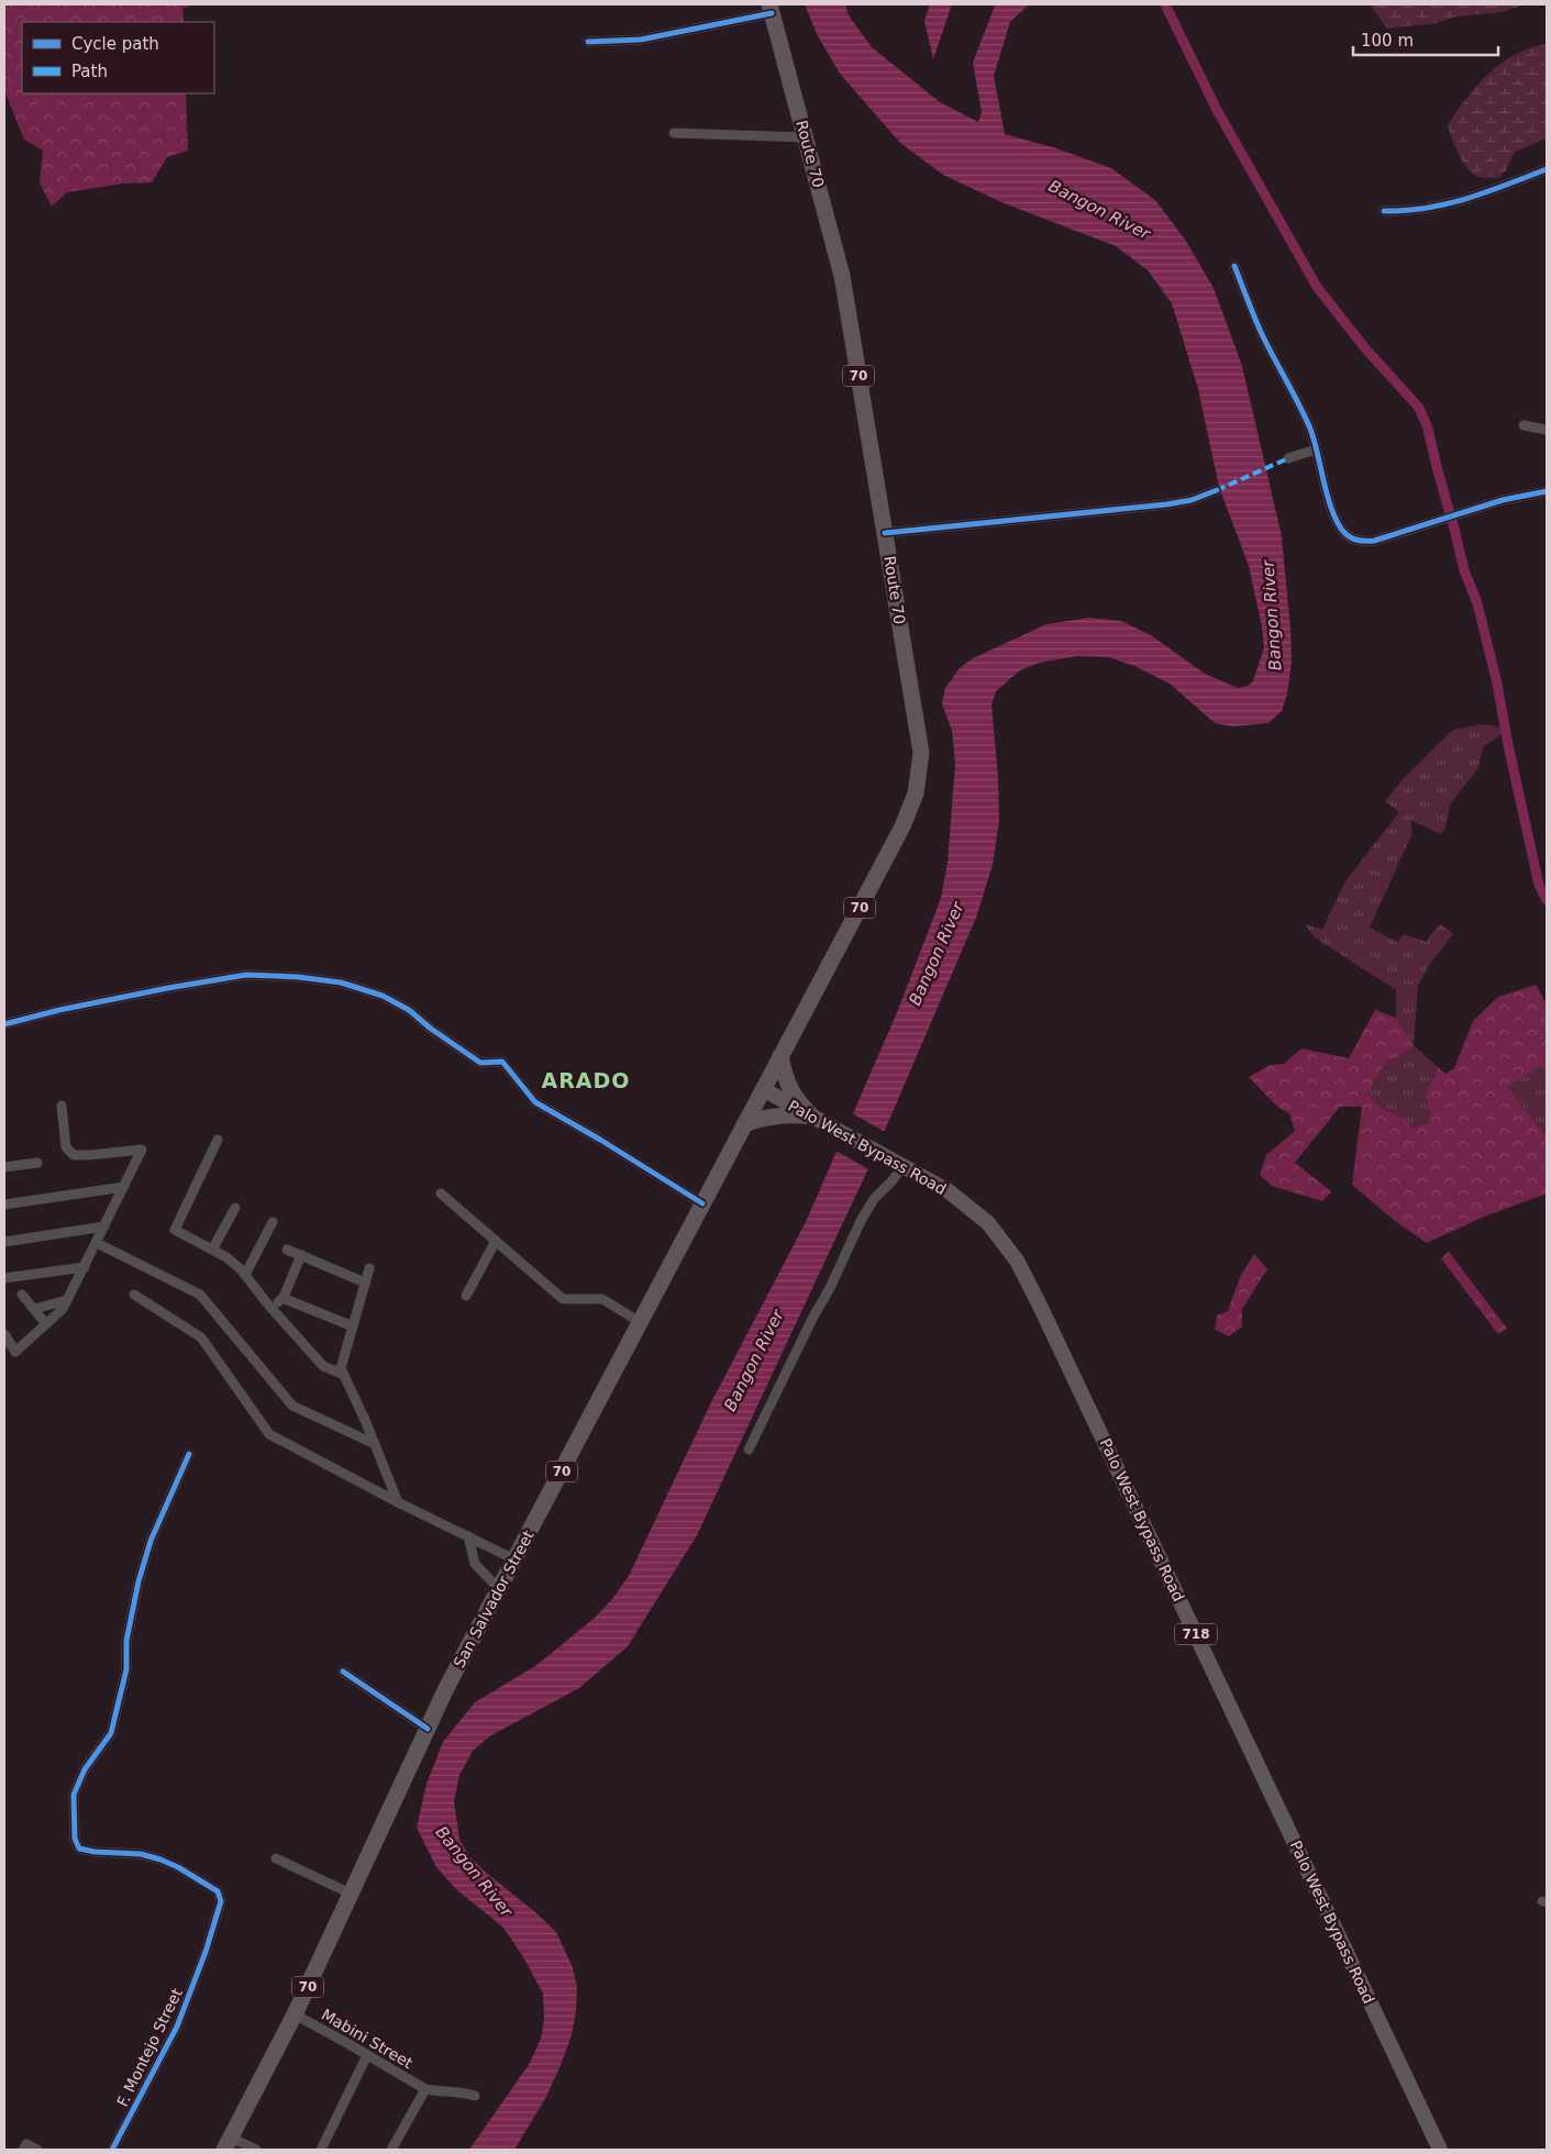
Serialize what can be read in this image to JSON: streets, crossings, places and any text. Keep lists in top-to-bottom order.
{
  "streets": {
    "highway": ["Route 70", "70", "San Salvador Street"],
    "main road": ["Palo West Bypass Road", "718"],
    "street": ["Mabini Street", "F. Montejo Street"]
  },
  "crossings": [
    ["Route 70", "San Salvador Street"],
    ["Palo West Bypass Road", "San Salvador Street"],
    ["San Salvador Street", "Mabini Street"]
  ],
  "districts": ["ARADO"],
  "water": ["Bangon River"],
  "legend": ["Cycle path", "Path"],
  "scale_bar": "100 m"
}
